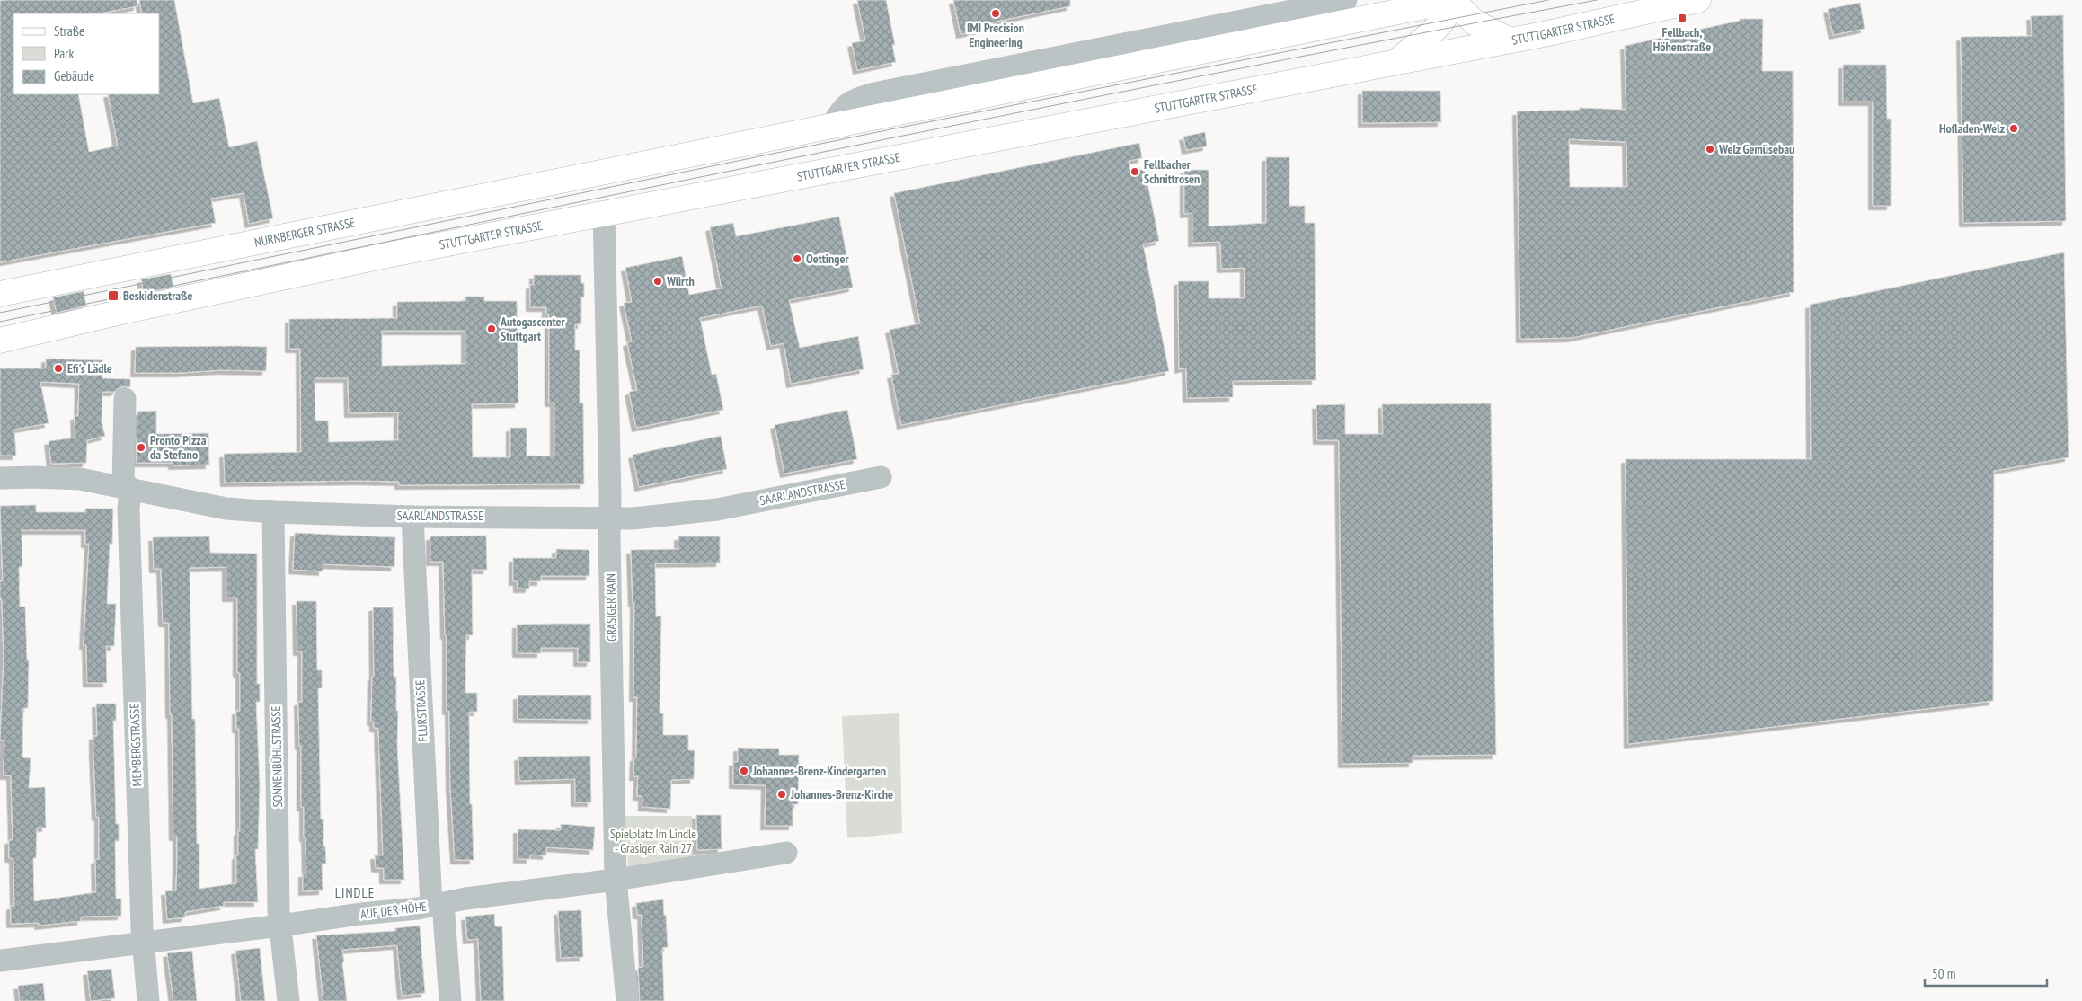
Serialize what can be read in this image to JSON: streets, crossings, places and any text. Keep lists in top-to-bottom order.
{
  "streets": {
    "main road": ["STUTTGARTER STRASSE", "NÜRNBERGER STRASSE"],
    "street": [
      "SAARLANDSTRASSE",
      "GRASIGER RAIN",
      "FLURSTRASSE",
      "MEMBERGSTRASSE",
      "SONNENBÜHLSTRASSE",
      "AUF DER HÖHE"
    ]
  },
  "crossings": [
    ["STUTTGARTER STRASSE", "GRASIGER RAIN"],
    ["SAARLANDSTRASSE", "GRASIGER RAIN"],
    ["SAARLANDSTRASSE", "FLURSTRASSE"],
    ["SAARLANDSTRASSE", "MEMBERGSTRASSE"],
    ["SAARLANDSTRASSE", "SONNENBÜHLSTRASSE"],
    ["GRASIGER RAIN", "AUF DER HÖHE"],
    ["FLURSTRASSE", "AUF DER HÖHE"],
    ["MEMBERGSTRASSE", "AUF DER HÖHE"],
    ["SONNENBÜHLSTRASSE", "AUF DER HÖHE"]
  ],
  "districts": ["LINDLE"],
  "parks": ["Spielplatz Im Lindle - Grasiger Rain 27"],
  "places": {
    "other": [
      "IMI Precision Engineering",
      "Hofladen-Welz",
      "Welz Gemüsebau",
      "Fellbacher Schnittrosen",
      "Oettinger",
      "Würth",
      "Autogascenter Stuttgart",
      "Efi's Lädle",
      "Pronto Pizza da Stefano",
      "Johannes-Brenz-Kindergarten",
      "Johannes-Brenz-Kirche"
    ],
    "transit": ["Fellbach, Höhenstraße", "Beskidenstraße"]
  },
  "legend": ["Straße", "Park", "Gebäude"],
  "scale_bar": "50 m"
}
